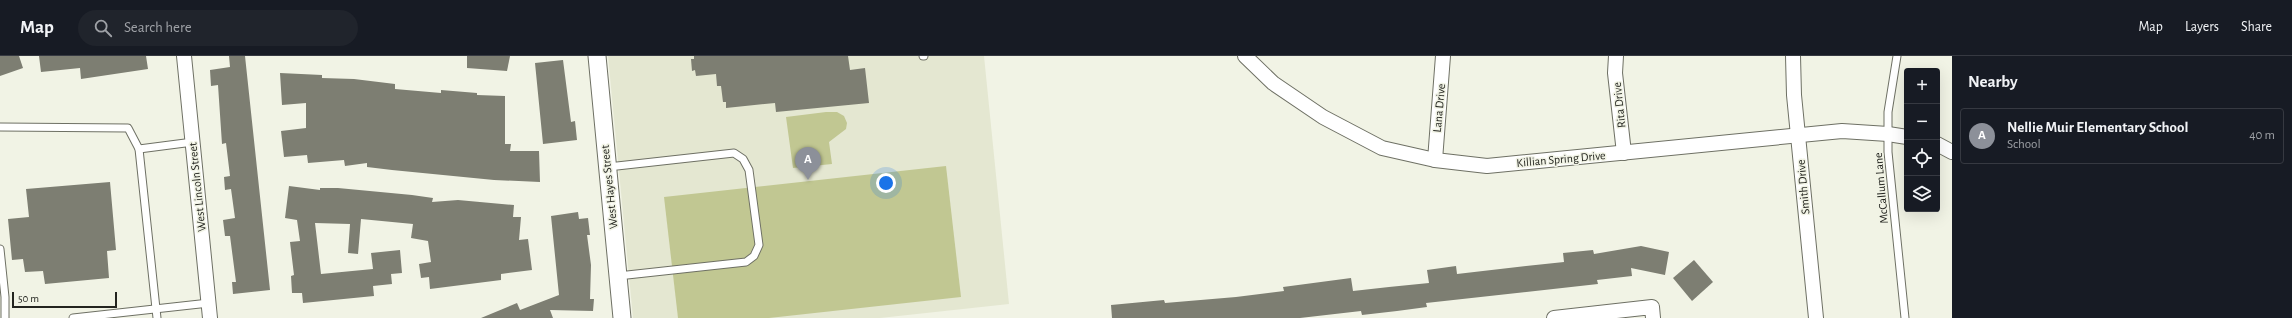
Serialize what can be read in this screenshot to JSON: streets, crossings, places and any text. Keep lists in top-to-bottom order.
{
  "streets": {
    "street": [
      "Rita Drive",
      "Lana Drive",
      "Killian Spring Drive",
      "West Lincoln Street",
      "West Hayes Street",
      "Smith Drive"
    ],
    "lane": ["McCallum Lane"]
  },
  "crossings": [
    ["Rita Drive", "Killian Spring Drive"],
    ["Lana Drive", "Killian Spring Drive"],
    ["Killian Spring Drive", "Smith Drive"],
    ["Killian Spring Drive", "McCallum Lane"]
  ],
  "scale_bar": "50 m",
  "page": {
    "header": "Map",
    "search": "Search here",
    "nav": ["Map", "Layers", "Share"],
    "heading": "Nearby",
    "map_buttons": ["+", "−"],
    "list": [
      {
        "mark": "A",
        "name": "Nellie Muir Elementary School",
        "note": "School",
        "value": "40 m"
      }
    ],
    "pins": "A",
    "scale": "50 m"
  }
}
